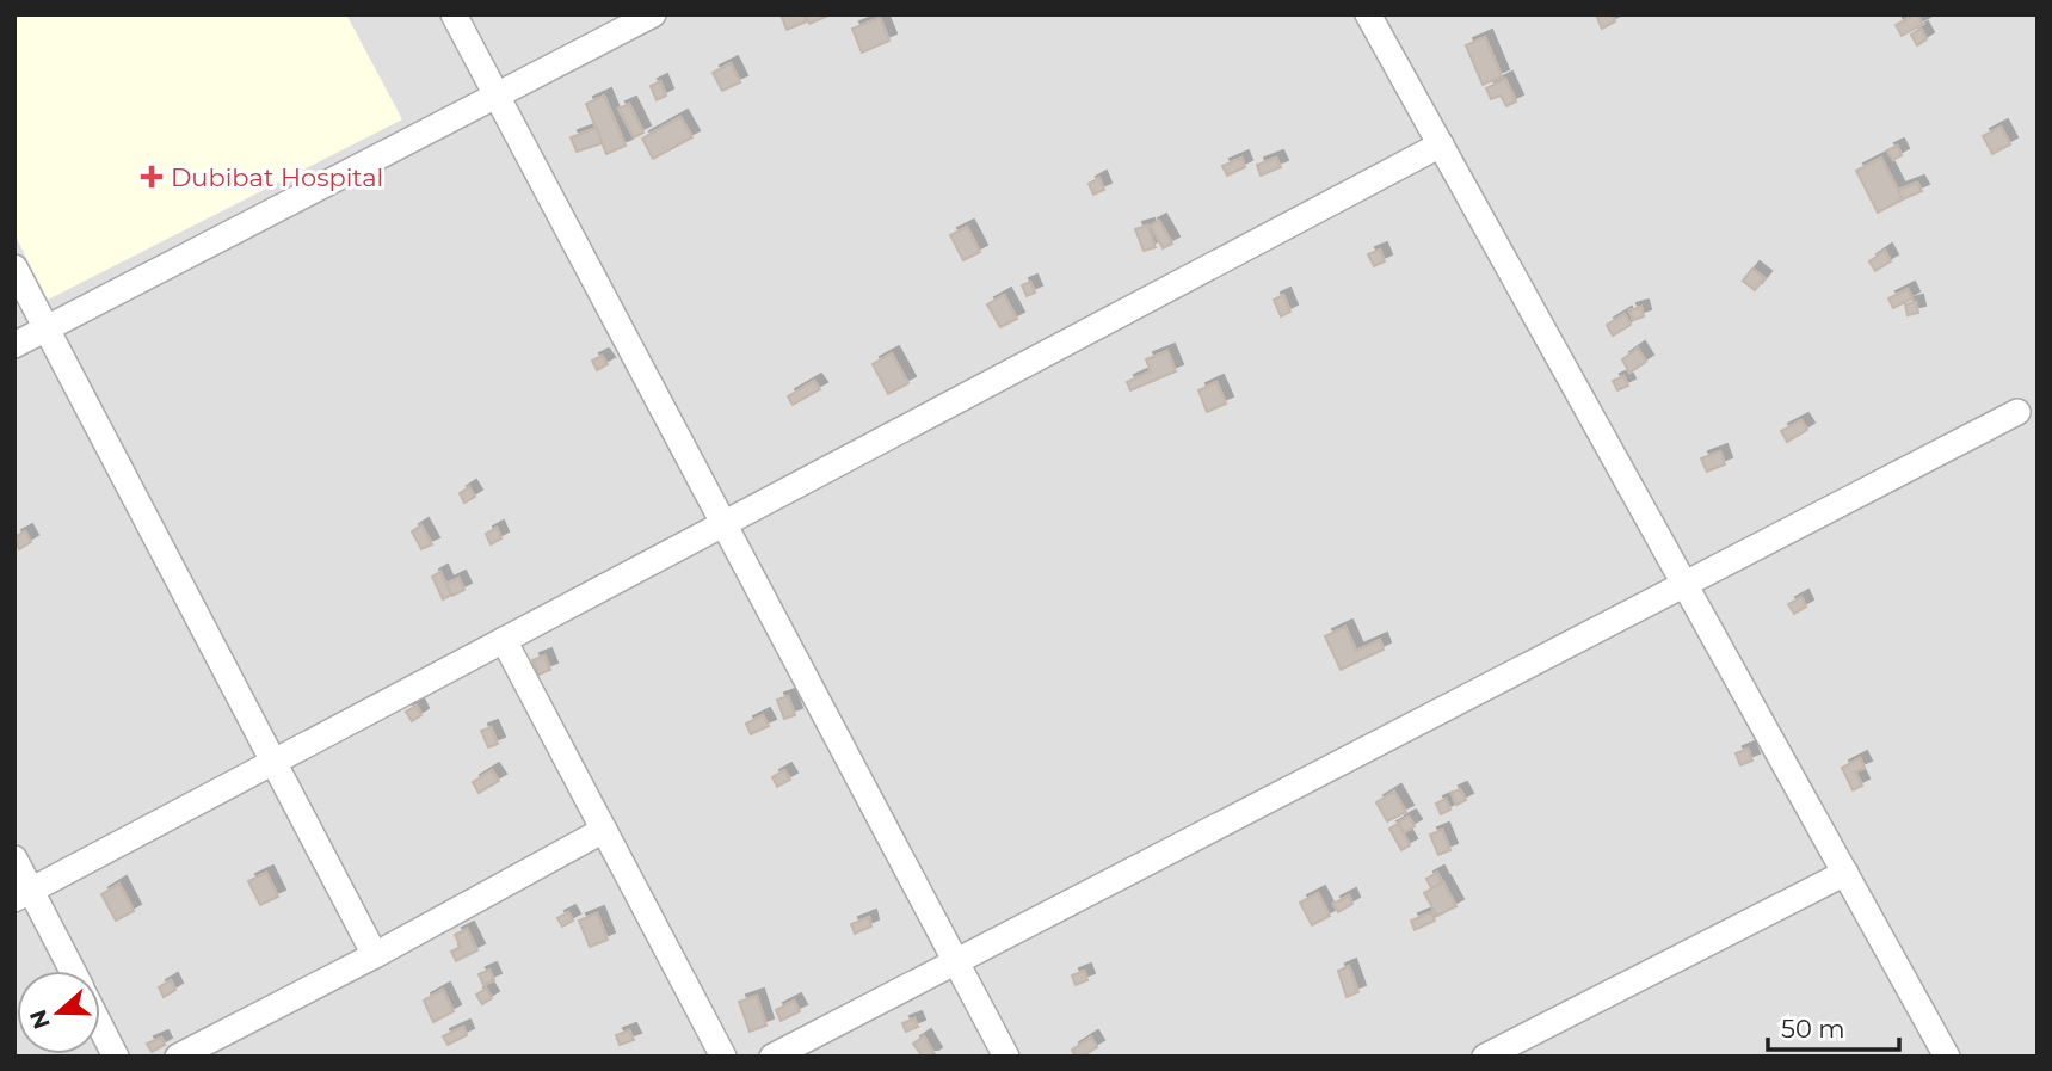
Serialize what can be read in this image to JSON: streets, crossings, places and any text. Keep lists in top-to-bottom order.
{
  "places": {
    "health": ["Dubibat Hospital"]
  },
  "scale_bar": "50 m",
  "north": "left"
}
